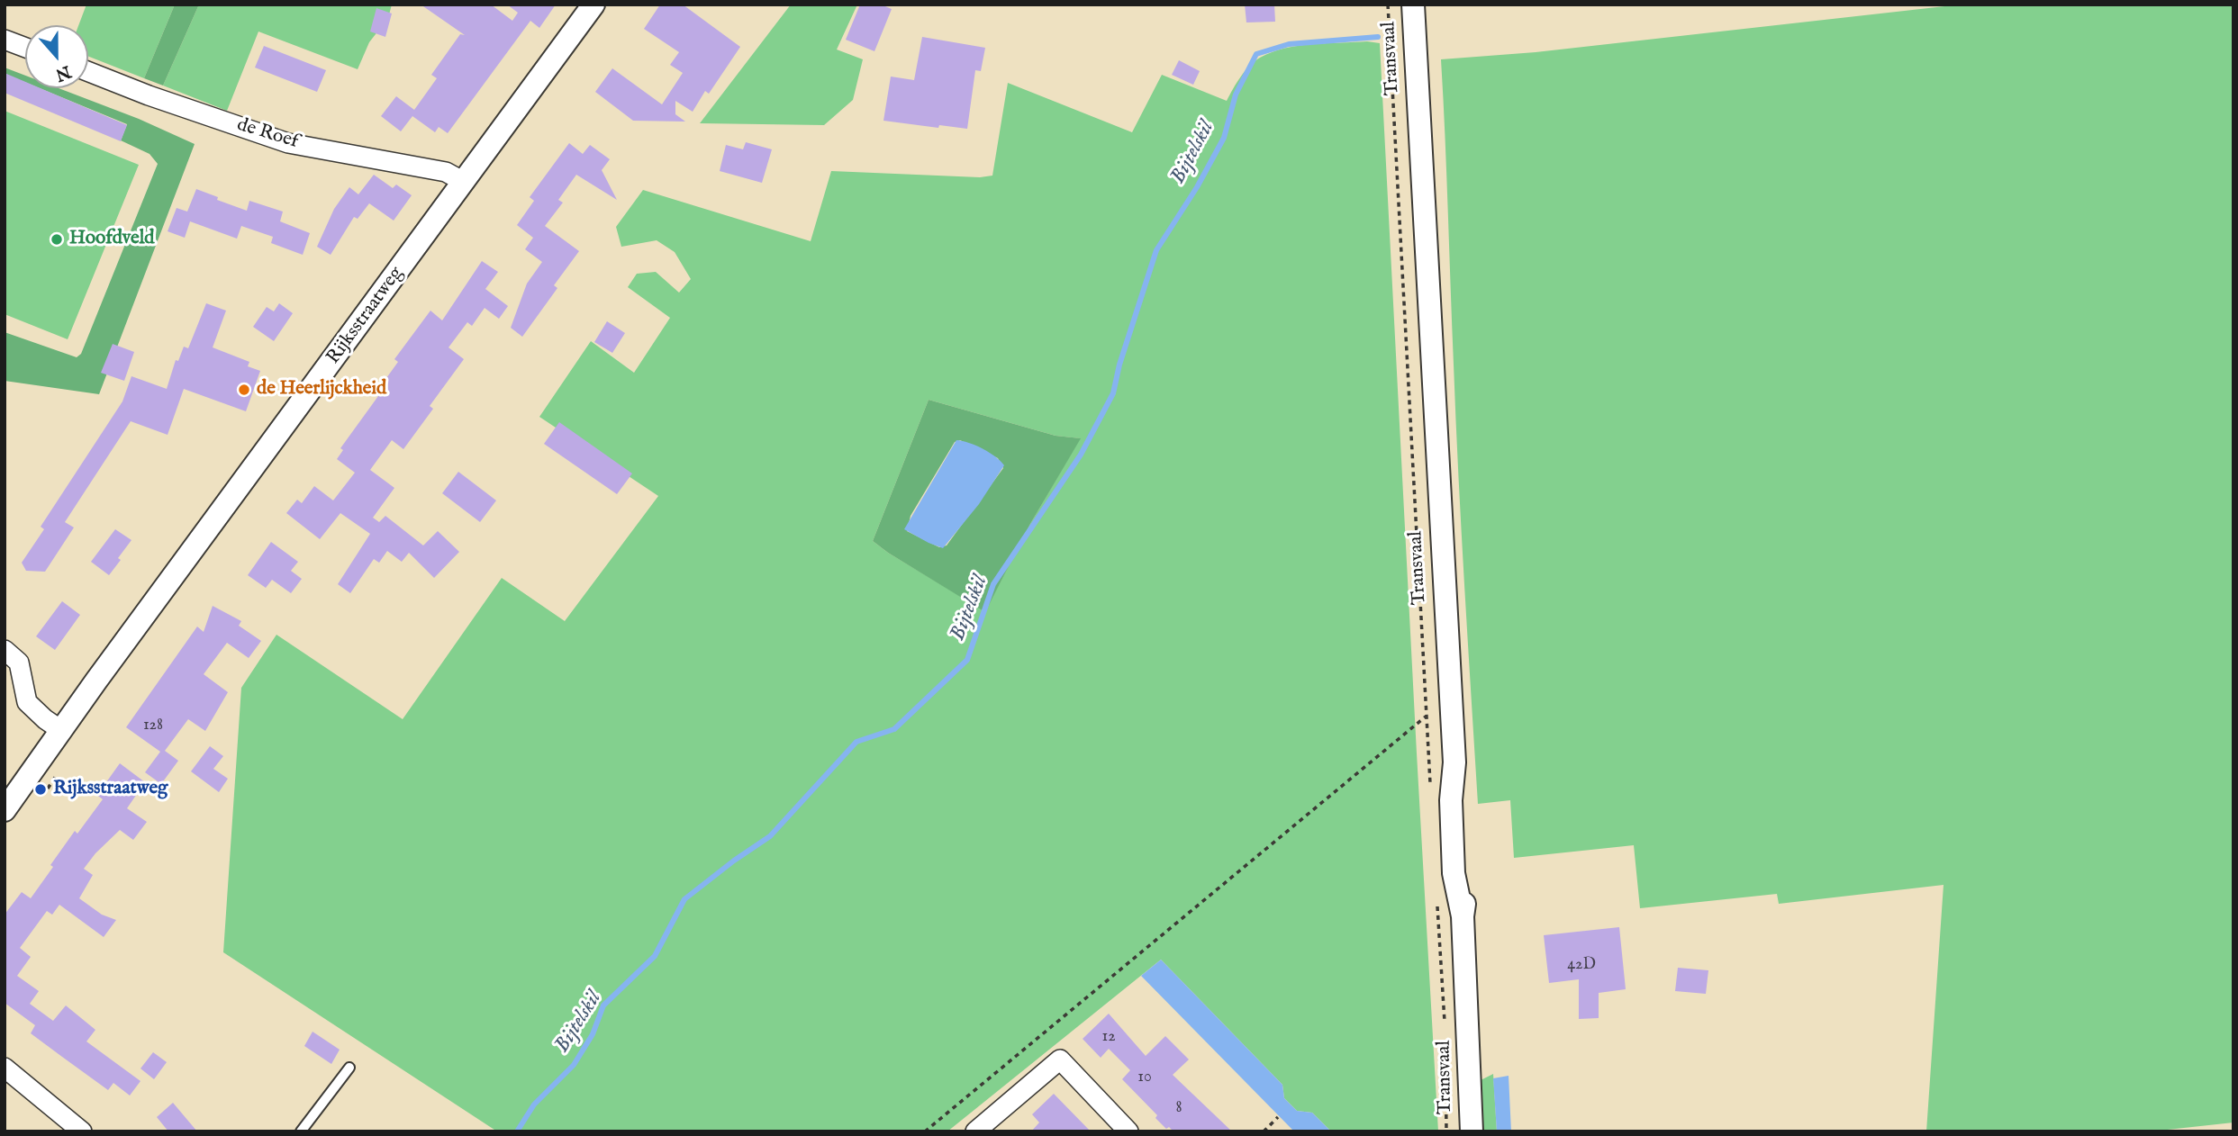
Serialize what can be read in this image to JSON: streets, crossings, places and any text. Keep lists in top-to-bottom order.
{
  "streets": {
    "street": ["Transvaal", "de Roef", "Rijksstraatweg"]
  },
  "crossings": [
    ["de Roef", "Rijksstraatweg"]
  ],
  "water": ["Bijtelskil"],
  "places": ["Hoofdveld", "de Heerlijckheid", "Rijksstraatweg"],
  "house_numbers": [
    "128",
    "42D",
    "12",
    "10",
    "8"
  ],
  "north": "bottom"
}
